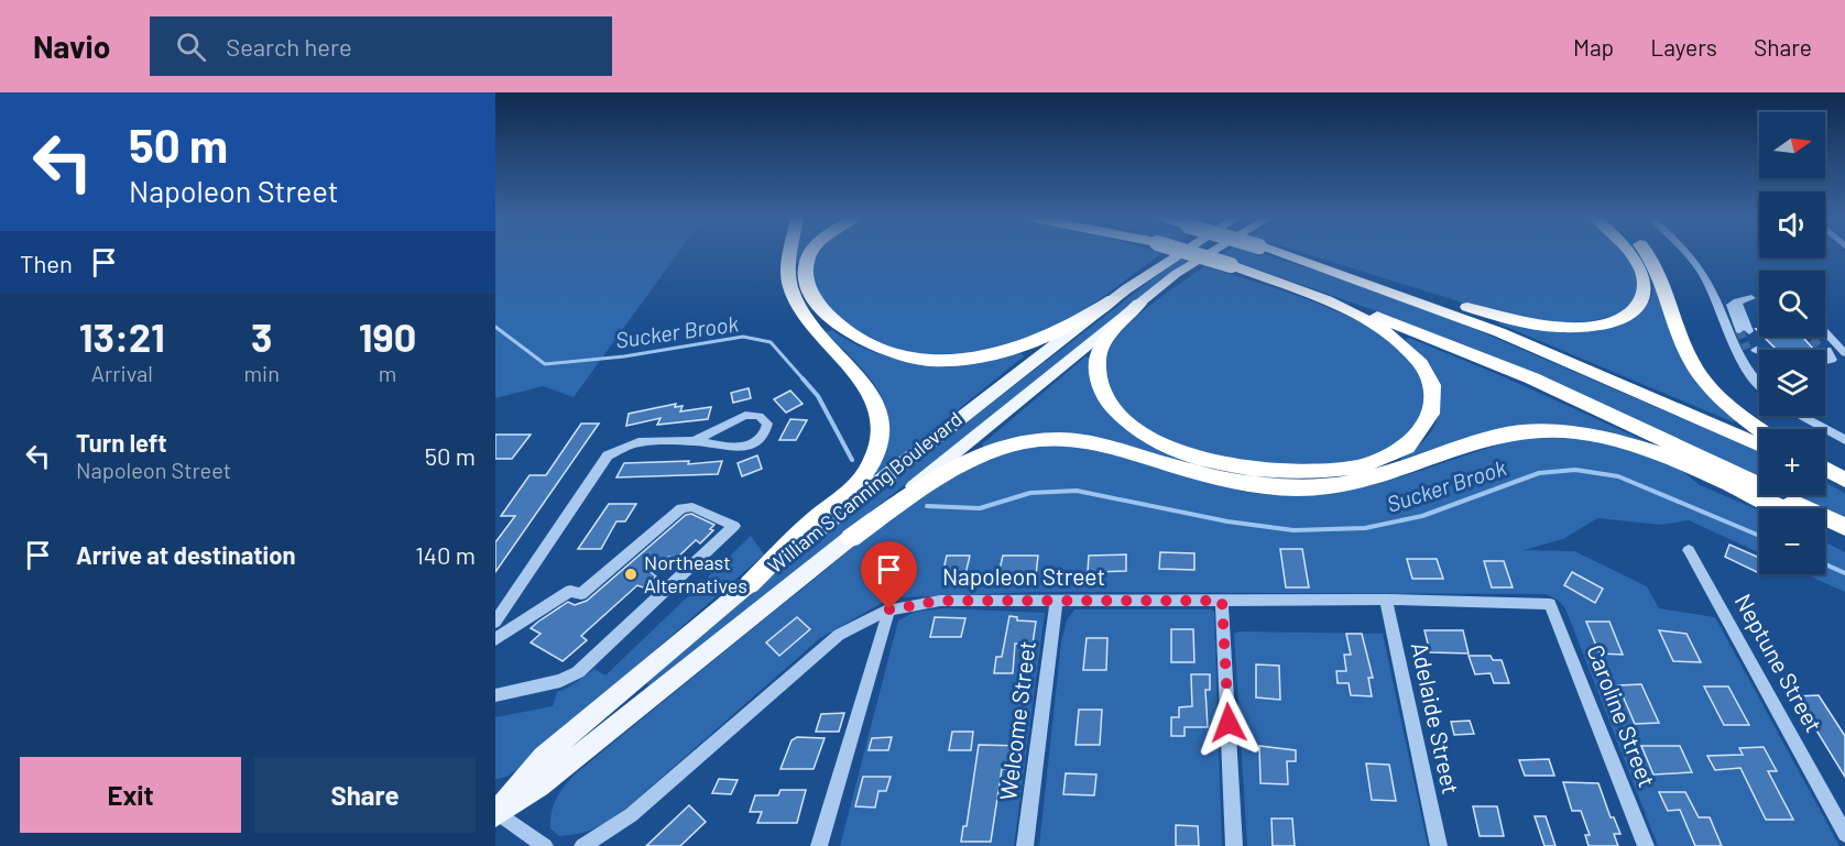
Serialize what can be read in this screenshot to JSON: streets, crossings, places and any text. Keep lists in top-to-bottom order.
{
  "streets": {
    "main road": ["William S Canning Boulevard"],
    "street": [
      "Napoleon Street",
      "Neptune Street",
      "Caroline Street",
      "Adelaide Street",
      "Welcome Street"
    ]
  },
  "crossings": [
    ["Napoleon Street", "Caroline Street"],
    ["Napoleon Street", "Adelaide Street"],
    ["Napoleon Street", "Welcome Street"]
  ],
  "water": ["Sucker Brook"],
  "places": ["Northeast Alternatives"],
  "north": "right",
  "page": {
    "header": "Navio",
    "search": "Search here",
    "nav": ["Map", "Layers", "Share"],
    "turn": ["50 m", "Napoleon Street"],
    "map_buttons": ["+", "−"],
    "then": "Then",
    "eta": [
      "13:21",
      "Arrival",
      "3",
      "min",
      "190",
      "m"
    ],
    "list": [
      {
        "name": "Turn left",
        "note": "Napoleon Street",
        "value": "50 m"
      },
      {
        "name": "Arrive at destination",
        "value": "140 m"
      }
    ],
    "buttons": ["Exit", "Share"]
  }
}
